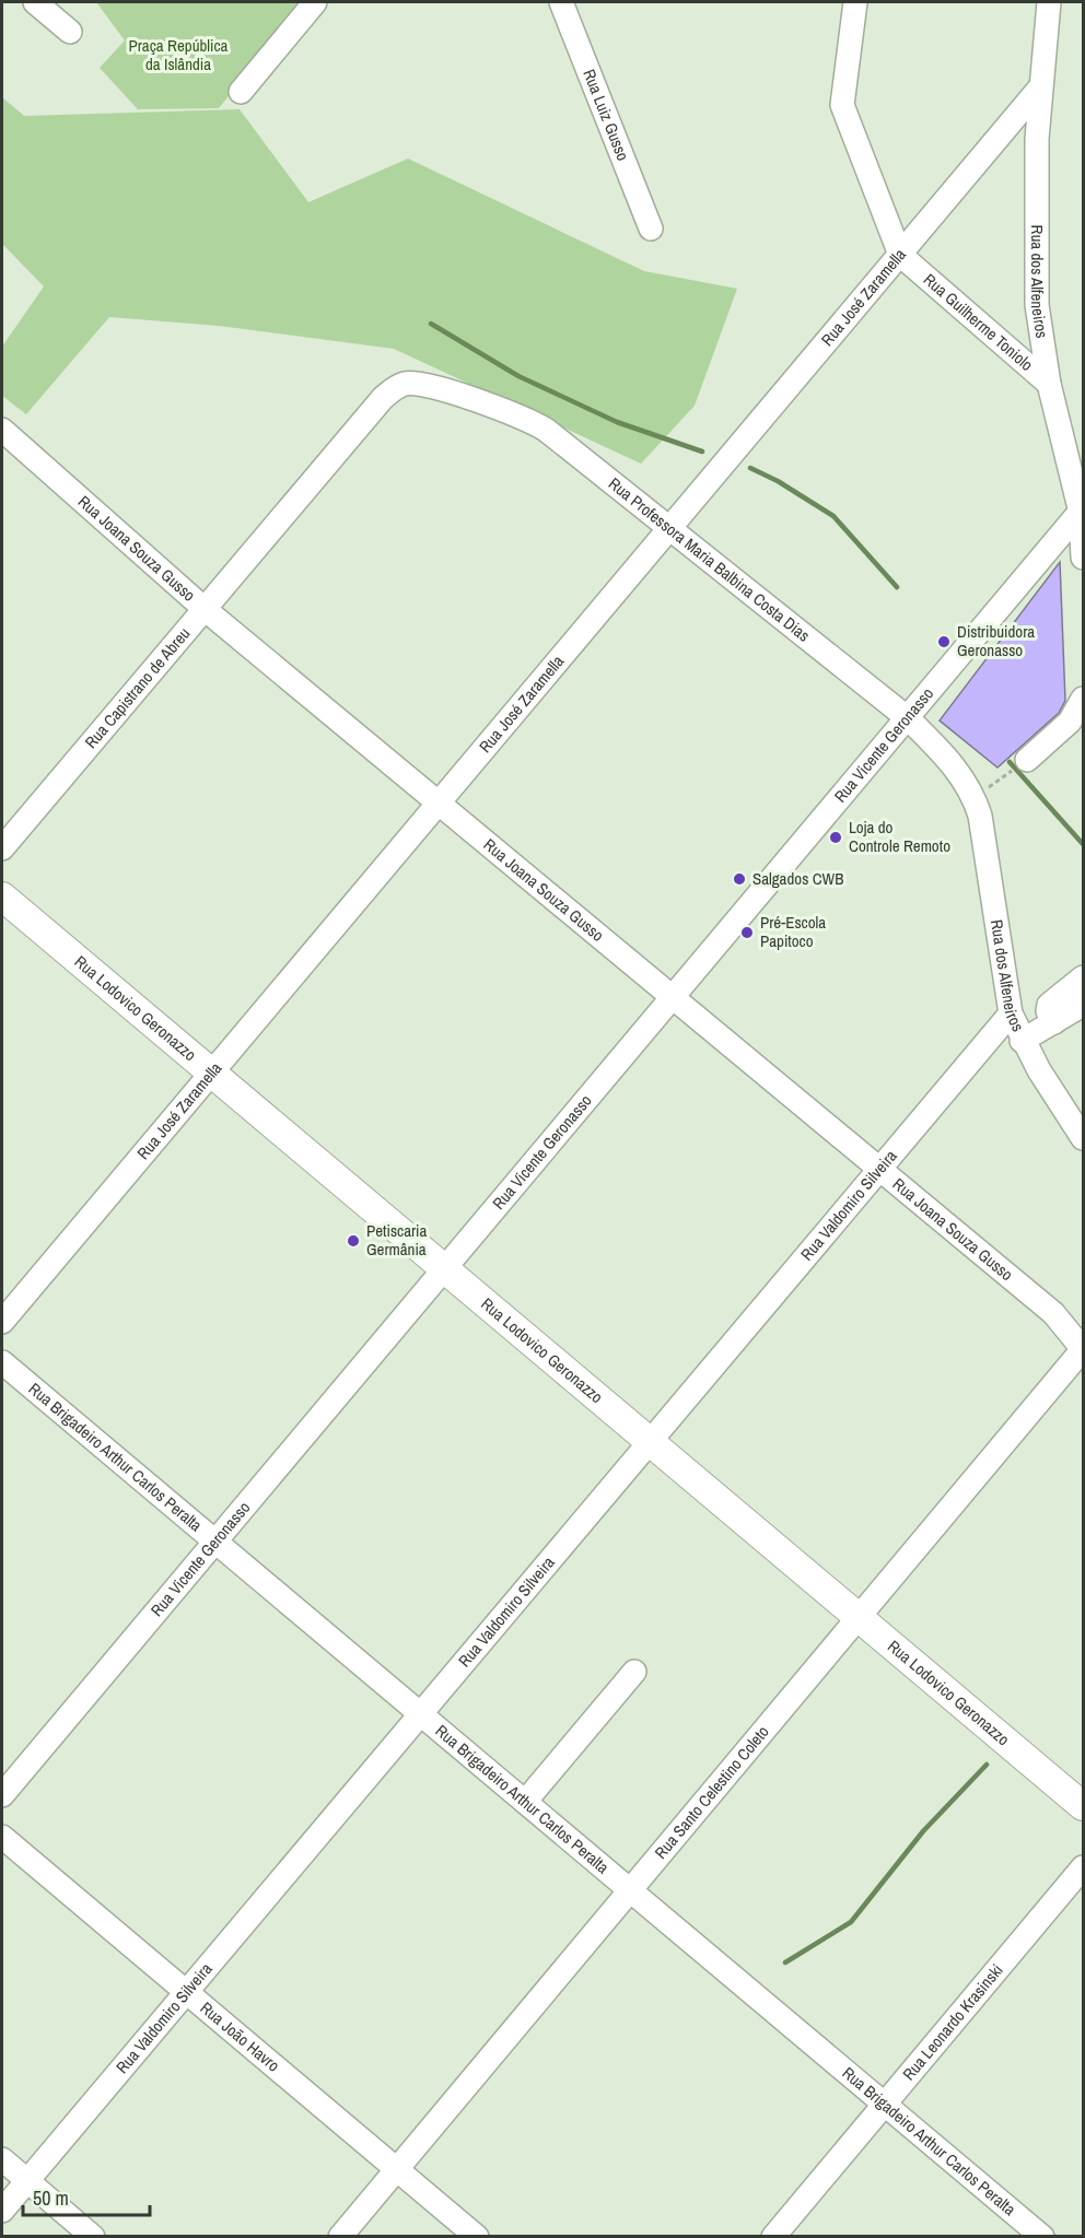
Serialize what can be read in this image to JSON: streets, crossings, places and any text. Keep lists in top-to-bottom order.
{
  "streets": {
    "main road": ["Rua Lodovico Geronazzo"],
    "street": [
      "Rua Luiz Gusso",
      "Rua dos Alfeneiros",
      "Rua José Zaramella",
      "Rua Guilherme Toniolo",
      "Rua Joana Souza Gusso",
      "Rua Professora Maria Balbina Costa Dias",
      "Rua Capistrano de Abreu",
      "Rua Vicente Geronasso",
      "Rua Valdomiro Silveira",
      "Rua Brigadeiro Arthur Carlos Peralta",
      "Rua Santo Celestino Coleto",
      "Rua Leonardo Krasinski",
      "Rua João Havro"
    ]
  },
  "crossings": [
    ["Rua dos Alfeneiros", "Rua José Zaramella"],
    ["Rua dos Alfeneiros", "Rua Guilherme Toniolo"],
    ["Rua dos Alfeneiros", "Rua Professora Maria Balbina Costa Dias"],
    ["Rua dos Alfeneiros", "Rua Vicente Geronasso"],
    ["Rua dos Alfeneiros", "Rua Valdomiro Silveira"],
    ["Rua José Zaramella", "Rua Guilherme Toniolo"],
    ["Rua José Zaramella", "Rua Joana Souza Gusso"],
    ["Rua José Zaramella", "Rua Professora Maria Balbina Costa Dias"],
    ["Rua José Zaramella", "Rua Lodovico Geronazzo"],
    ["Rua Joana Souza Gusso", "Rua Capistrano de Abreu"],
    ["Rua Joana Souza Gusso", "Rua Vicente Geronasso"],
    ["Rua Joana Souza Gusso", "Rua Valdomiro Silveira"],
    ["Rua Joana Souza Gusso", "Rua Santo Celestino Coleto"],
    ["Rua Professora Maria Balbina Costa Dias", "Rua Capistrano de Abreu"],
    ["Rua Professora Maria Balbina Costa Dias", "Rua Vicente Geronasso"],
    ["Rua Vicente Geronasso", "Rua Lodovico Geronazzo"],
    ["Rua Vicente Geronasso", "Rua Brigadeiro Arthur Carlos Peralta"],
    ["Rua Lodovico Geronazzo", "Rua Valdomiro Silveira"],
    ["Rua Lodovico Geronazzo", "Rua Santo Celestino Coleto"],
    ["Rua Valdomiro Silveira", "Rua Brigadeiro Arthur Carlos Peralta"],
    ["Rua Valdomiro Silveira", "Rua João Havro"],
    ["Rua Brigadeiro Arthur Carlos Peralta", "Rua Santo Celestino Coleto"],
    ["Rua Brigadeiro Arthur Carlos Peralta", "Rua Leonardo Krasinski"],
    ["Rua Santo Celestino Coleto", "Rua João Havro"]
  ],
  "parks": ["Praça República da Islândia"],
  "places": [
    "Distribuidora Geronasso",
    "Loja do Controle Remoto",
    "Salgados CWB",
    "Pré-Escola Papitoco",
    "Petiscaria Germânia"
  ],
  "scale_bar": "50 m"
}
